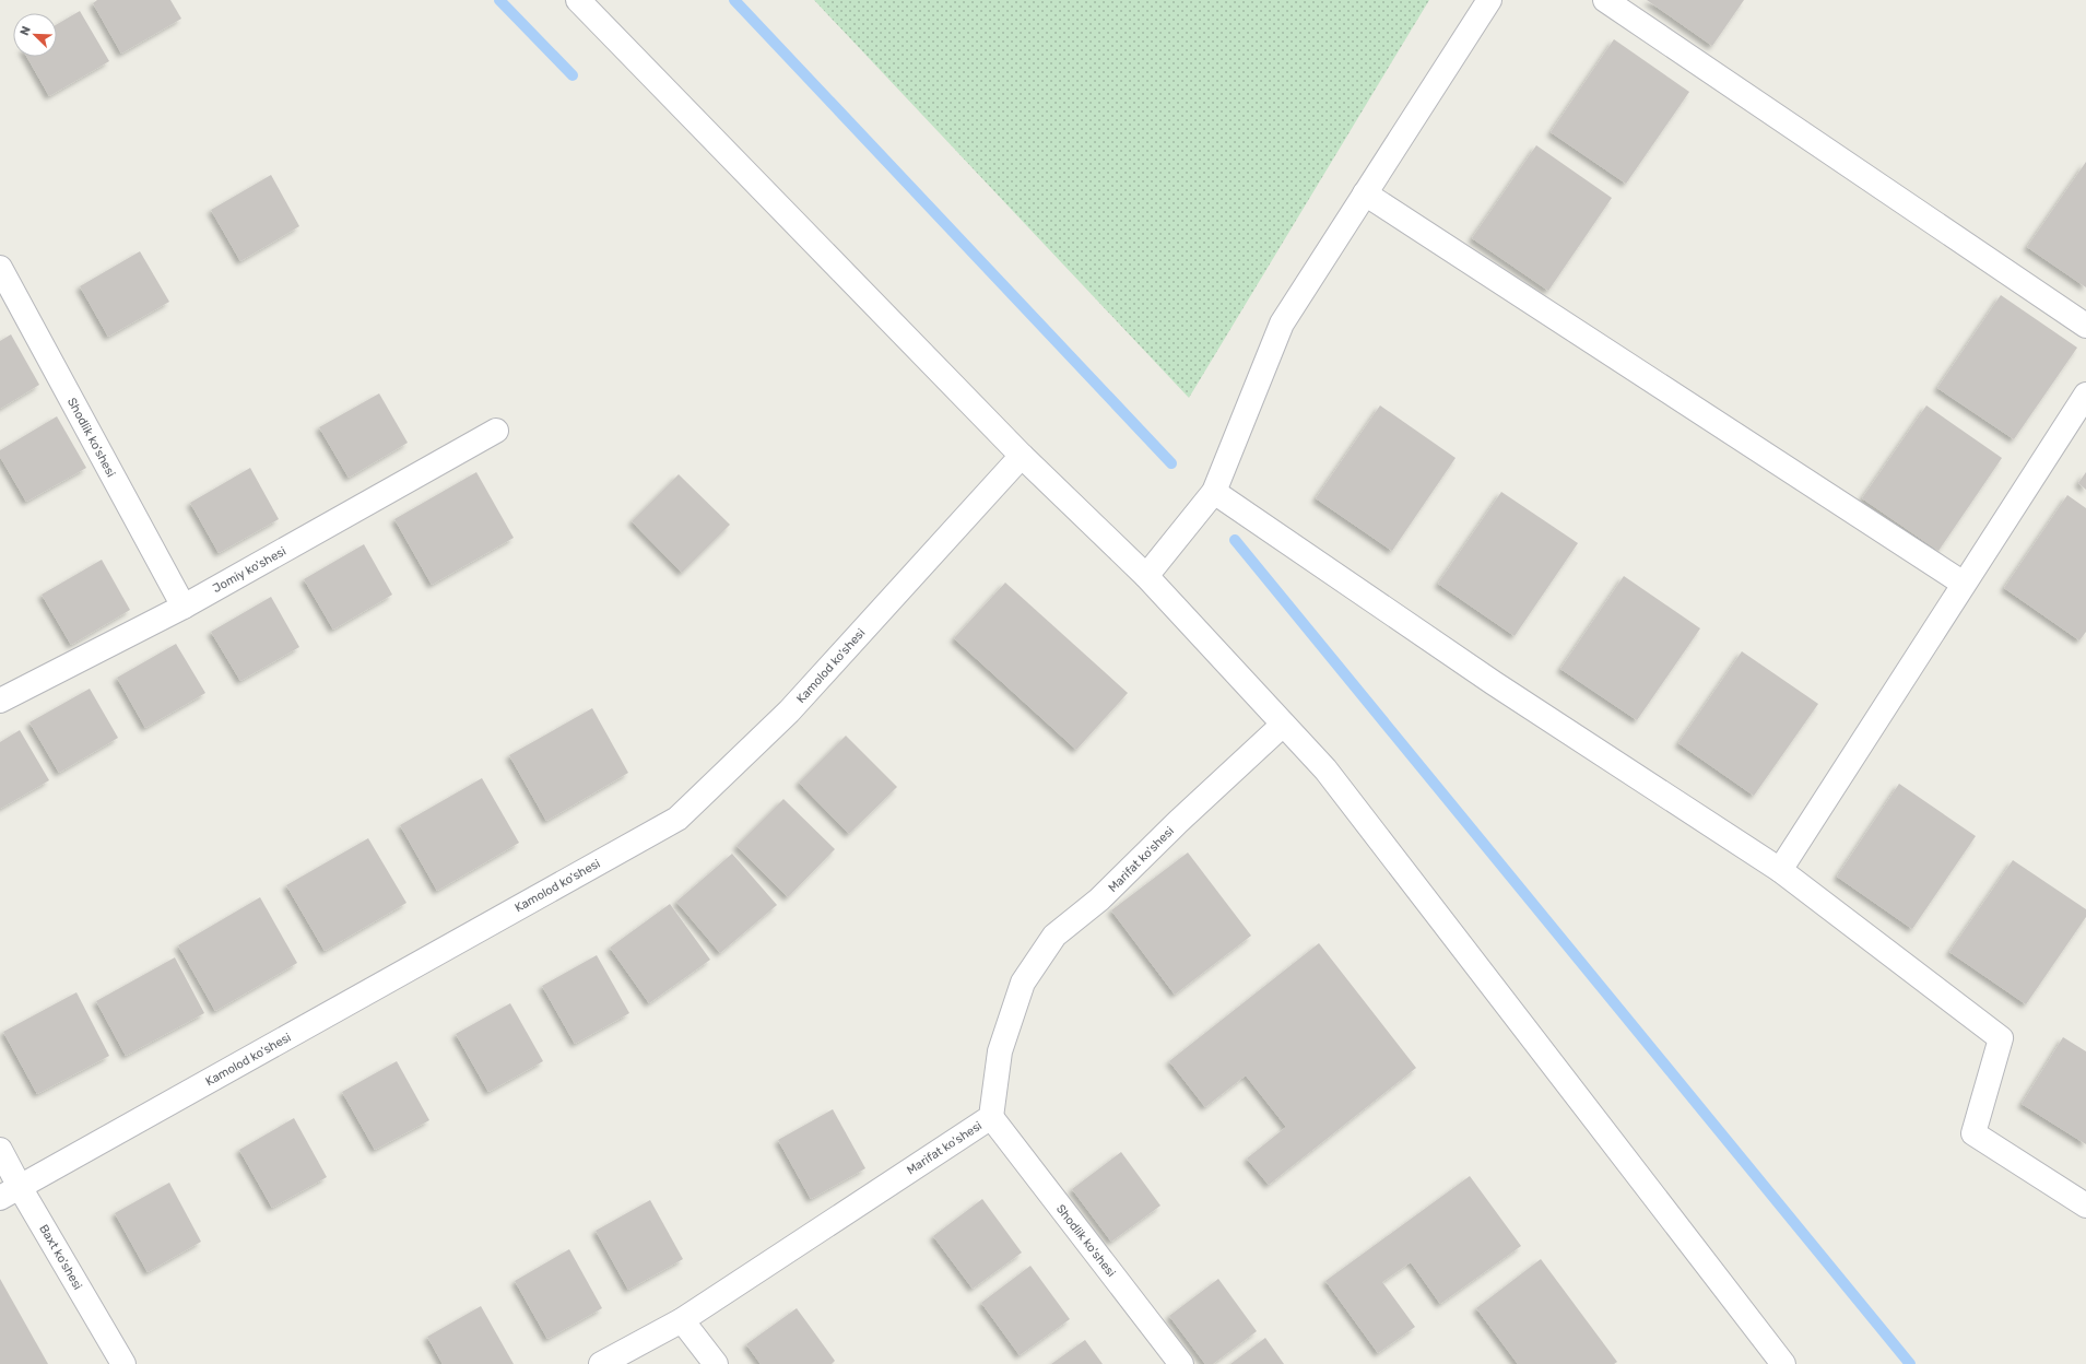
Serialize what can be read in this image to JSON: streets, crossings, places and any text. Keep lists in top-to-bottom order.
{
  "streets": {
    "street": [
      "Shodlik ko'shesi",
      "Jomiy ko'shesi",
      "Kamolod ko'shesi",
      "Marifat ko'shesi",
      "Baxt ko'shesi"
    ]
  },
  "crossings": [
    ["Shodlik ko'shesi", "Jomiy ko'shesi"],
    ["Shodlik ko'shesi", "Marifat ko'shesi"],
    ["Kamolod ko'shesi", "Baxt ko'shesi"]
  ],
  "north": "top left"
}
